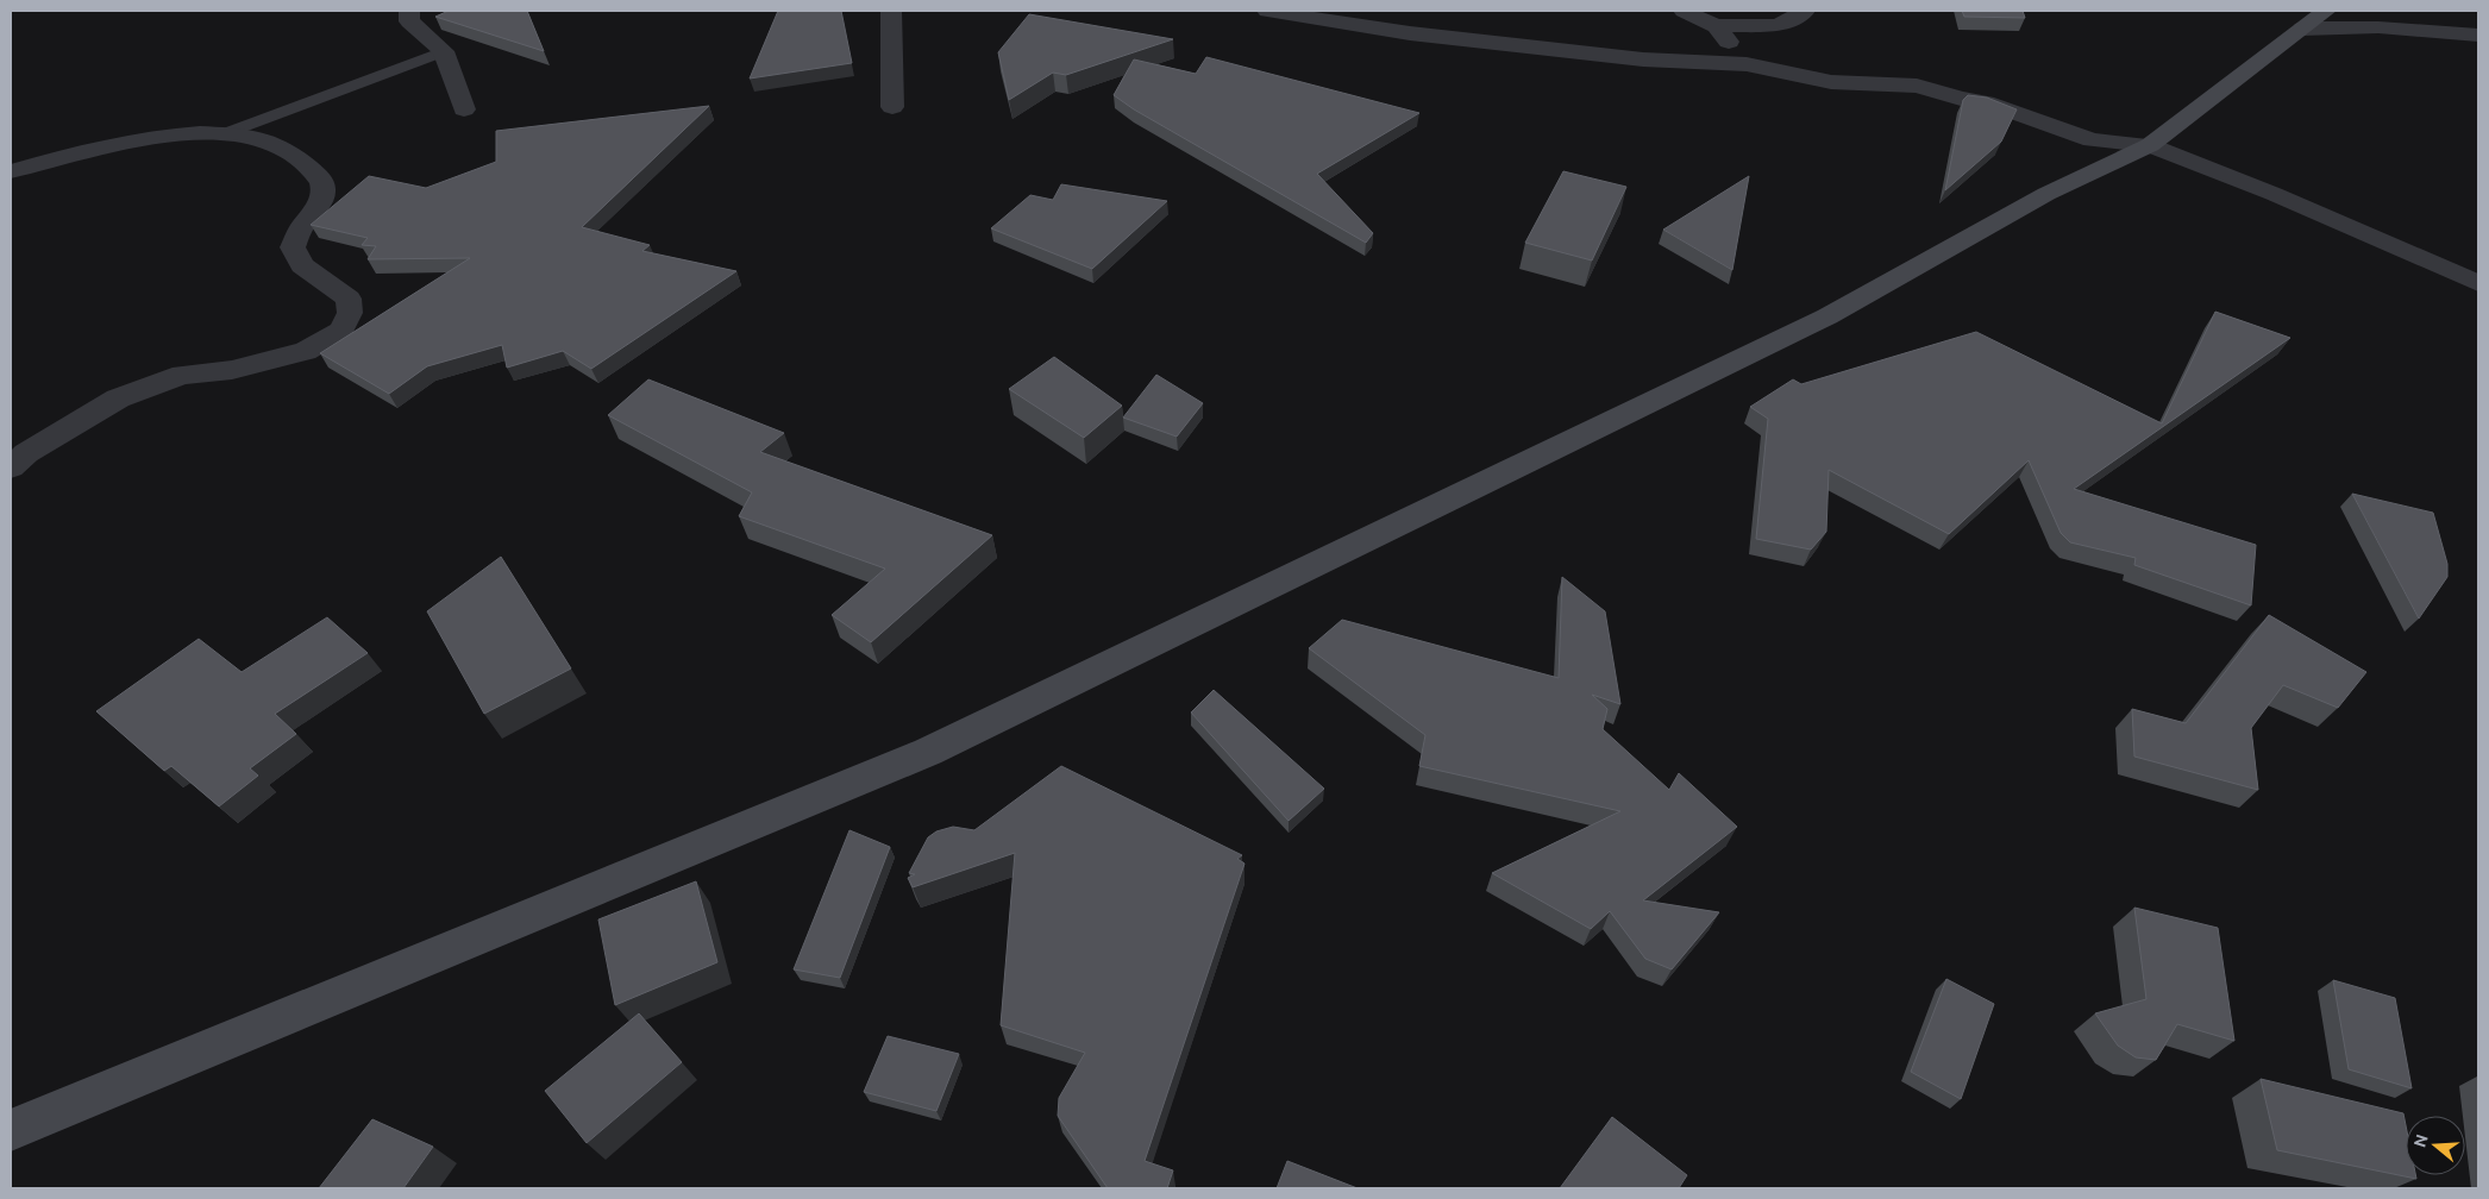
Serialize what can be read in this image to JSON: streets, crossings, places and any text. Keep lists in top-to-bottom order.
{
  "north": "left"
}
